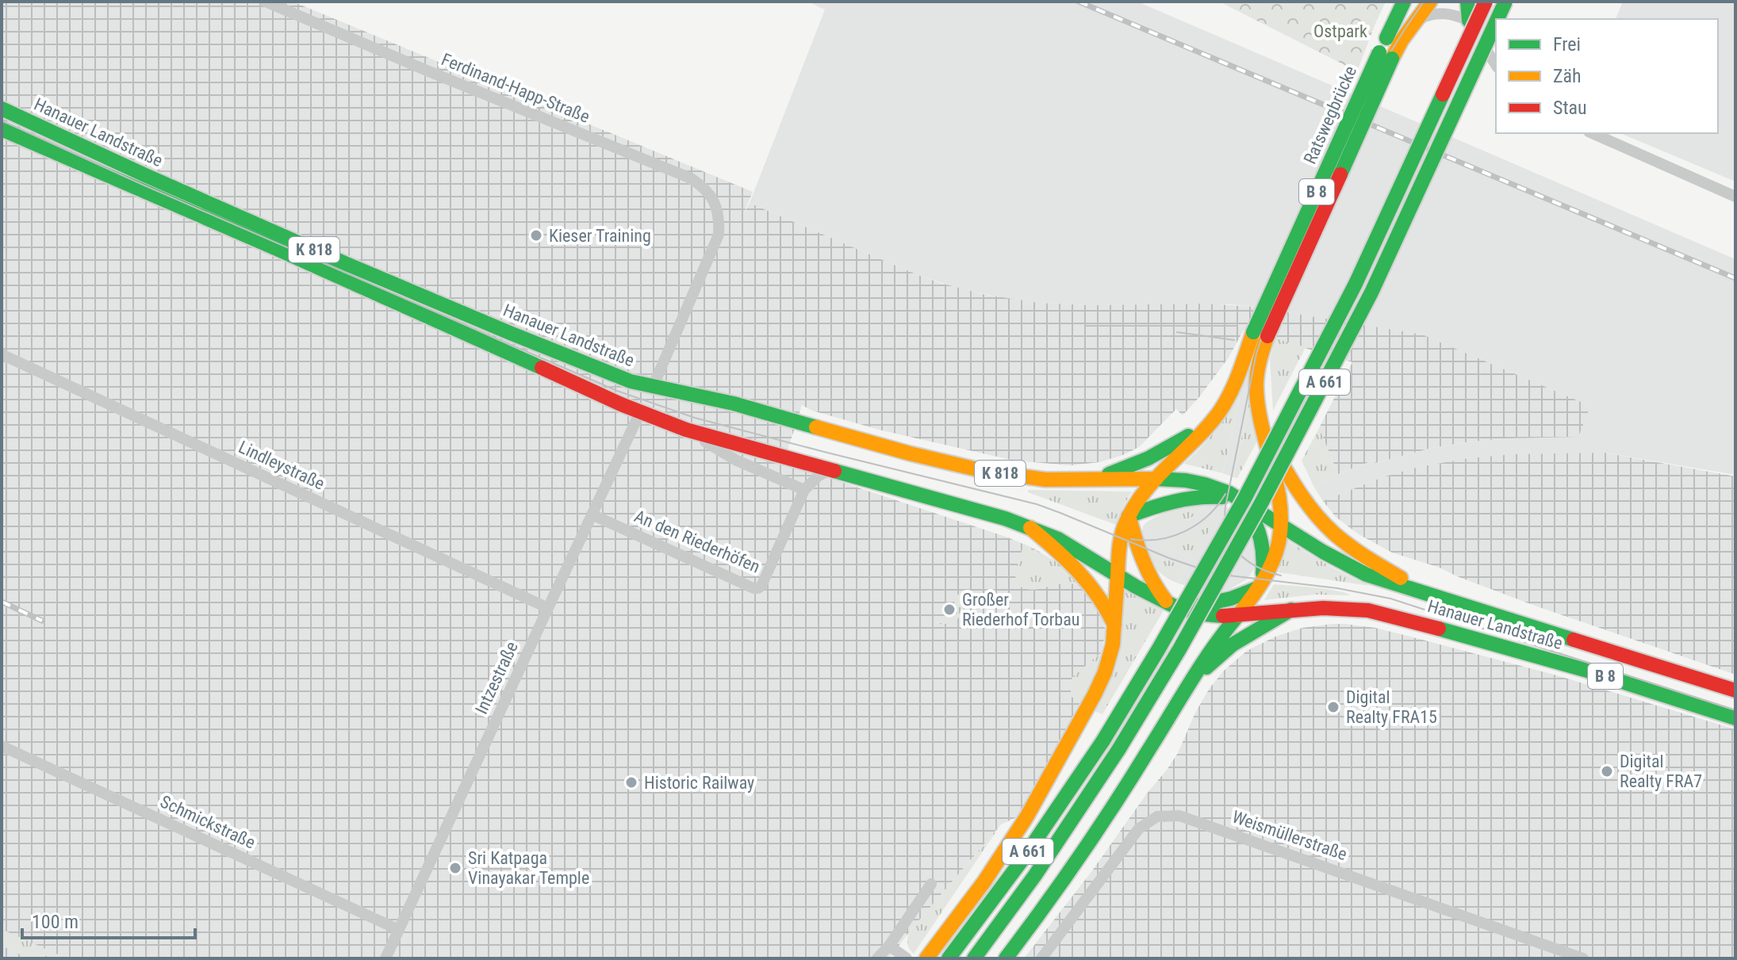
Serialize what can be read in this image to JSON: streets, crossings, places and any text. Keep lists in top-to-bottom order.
{
  "streets": {
    "main road": [
      "Ratswegbrücke",
      "Hanauer Landstraße",
      "B 8",
      "K 818",
      "A 661"
    ],
    "street": [
      "Ferdinand-Happ-Straße",
      "Lindleystraße",
      "An den Riederhöfen",
      "Intzestraße",
      "Schmickstraße",
      "Weismüllerstraße"
    ]
  },
  "crossings": [
    ["Ferdinand-Happ-Straße", "Hanauer Landstraße"],
    ["Ratswegbrücke", "B 8"],
    ["Hanauer Landstraße", "B 8"],
    ["Hanauer Landstraße", "K 818"],
    ["Hanauer Landstraße", "An den Riederhöfen"],
    ["Hanauer Landstraße", "Intzestraße"],
    ["B 8", "K 818"],
    ["Lindleystraße", "Intzestraße"],
    ["An den Riederhöfen", "Intzestraße"],
    ["Intzestraße", "Schmickstraße"]
  ],
  "parks": ["Ostpark"],
  "places": [
    "Kieser Training",
    "Großer Riederhof Torbau",
    "Digital Realty FRA15",
    "Digital Realty FRA7",
    "Historic Railway",
    "Sri Katpaga Vinayakar Temple"
  ],
  "legend": ["Frei", "Zäh", "Stau"],
  "scale_bar": "100 m"
}
